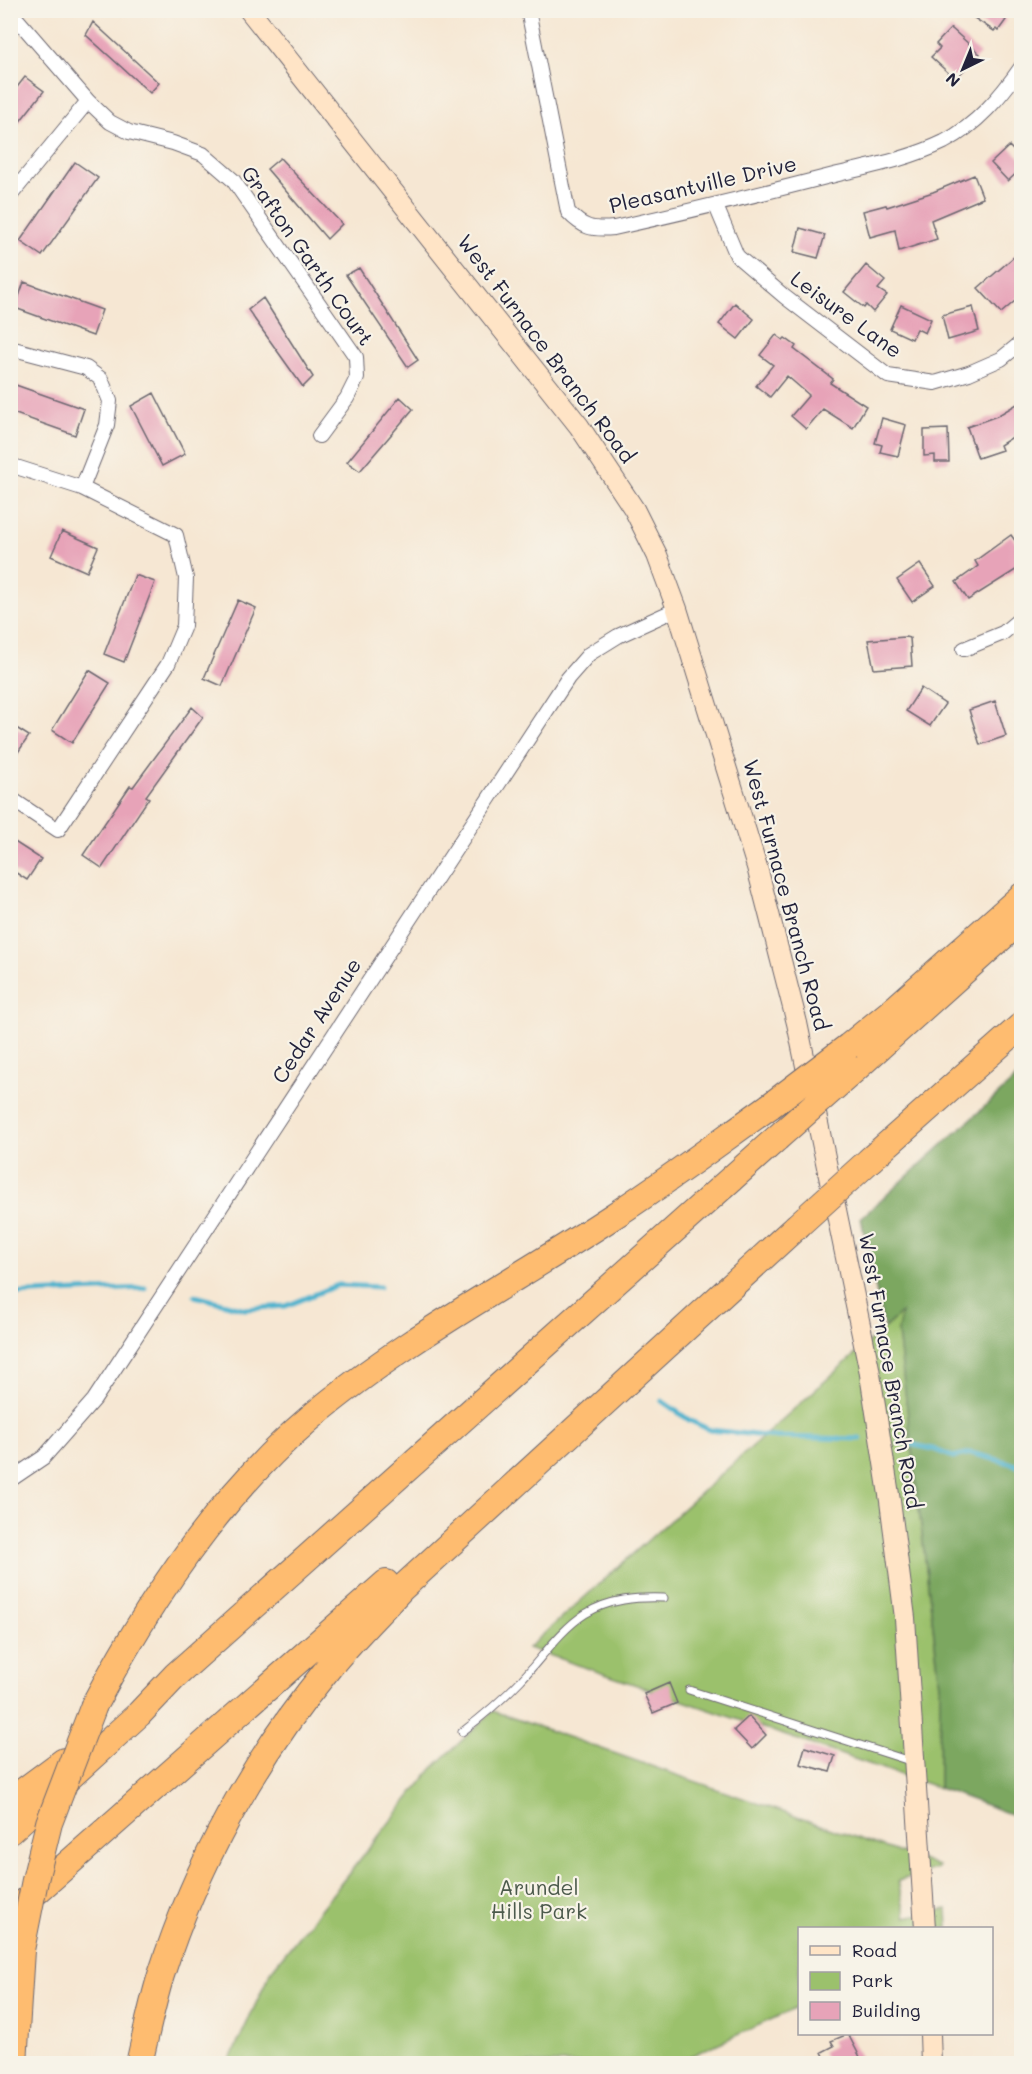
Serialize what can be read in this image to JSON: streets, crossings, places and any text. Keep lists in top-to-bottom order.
{
  "streets": {
    "main road": ["West Furnace Branch Road"],
    "street": [
      "Pleasantville Drive",
      "Grafton Garth Court",
      "Leisure Lane",
      "Cedar Avenue"
    ]
  },
  "crossings": [
    ["Pleasantville Drive", "Leisure Lane"],
    ["West Furnace Branch Road", "Cedar Avenue"]
  ],
  "parks": ["Arundel Hills Park"],
  "legend": ["Road", "Park", "Building"],
  "north": "bottom left"
}
